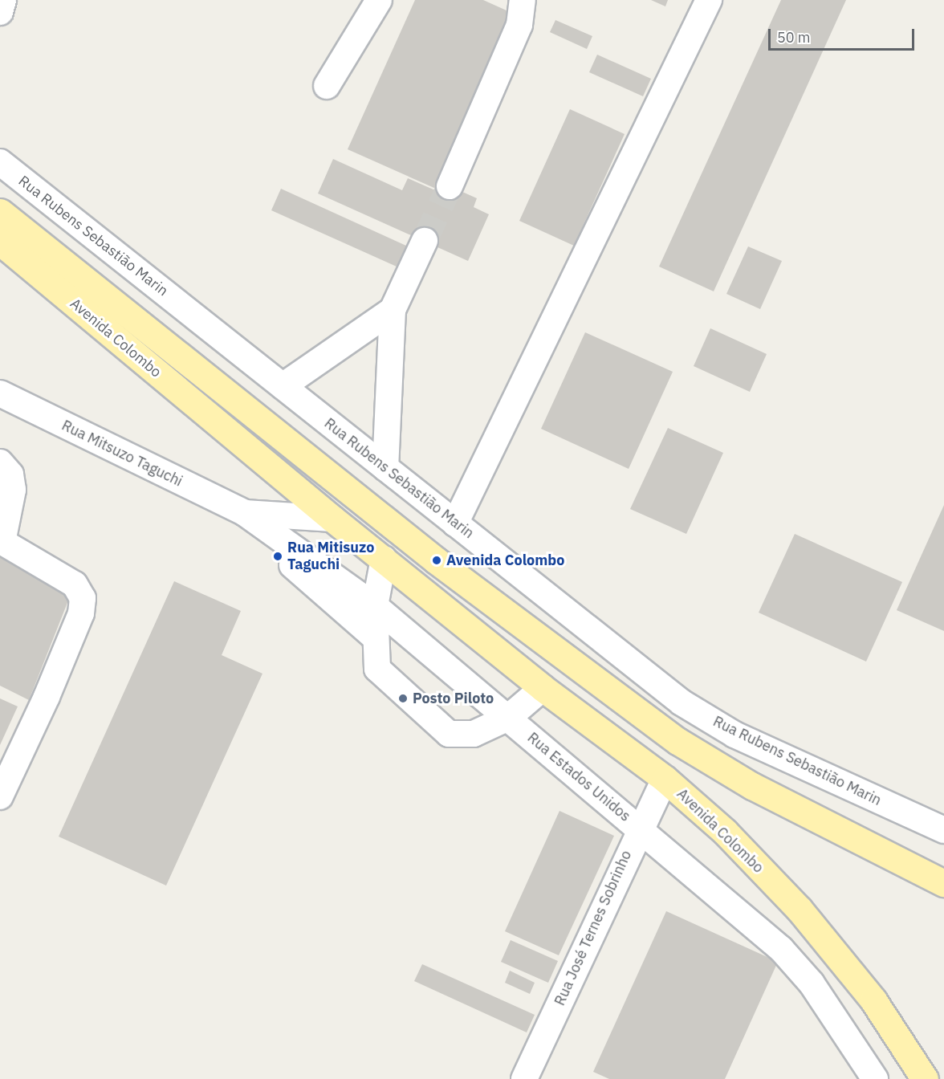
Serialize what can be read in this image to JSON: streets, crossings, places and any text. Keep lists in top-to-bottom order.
{
  "streets": {
    "main road": ["Avenida Colombo"],
    "street": [
      "Rua Rubens Sebastião Marin",
      "Rua Mitsuzo Taguchi",
      "Rua Estados Unidos",
      "Rua José Ternes Sobrinho"
    ]
  },
  "crossings": [
    ["Avenida Colombo", "Rua José Ternes Sobrinho"],
    ["Rua Mitsuzo Taguchi", "Rua Estados Unidos"],
    ["Rua Estados Unidos", "Rua José Ternes Sobrinho"]
  ],
  "places": ["Rua Mitisuzo Taguchi", "Avenida Colombo", "Posto Piloto"],
  "scale_bar": "50 m"
}
